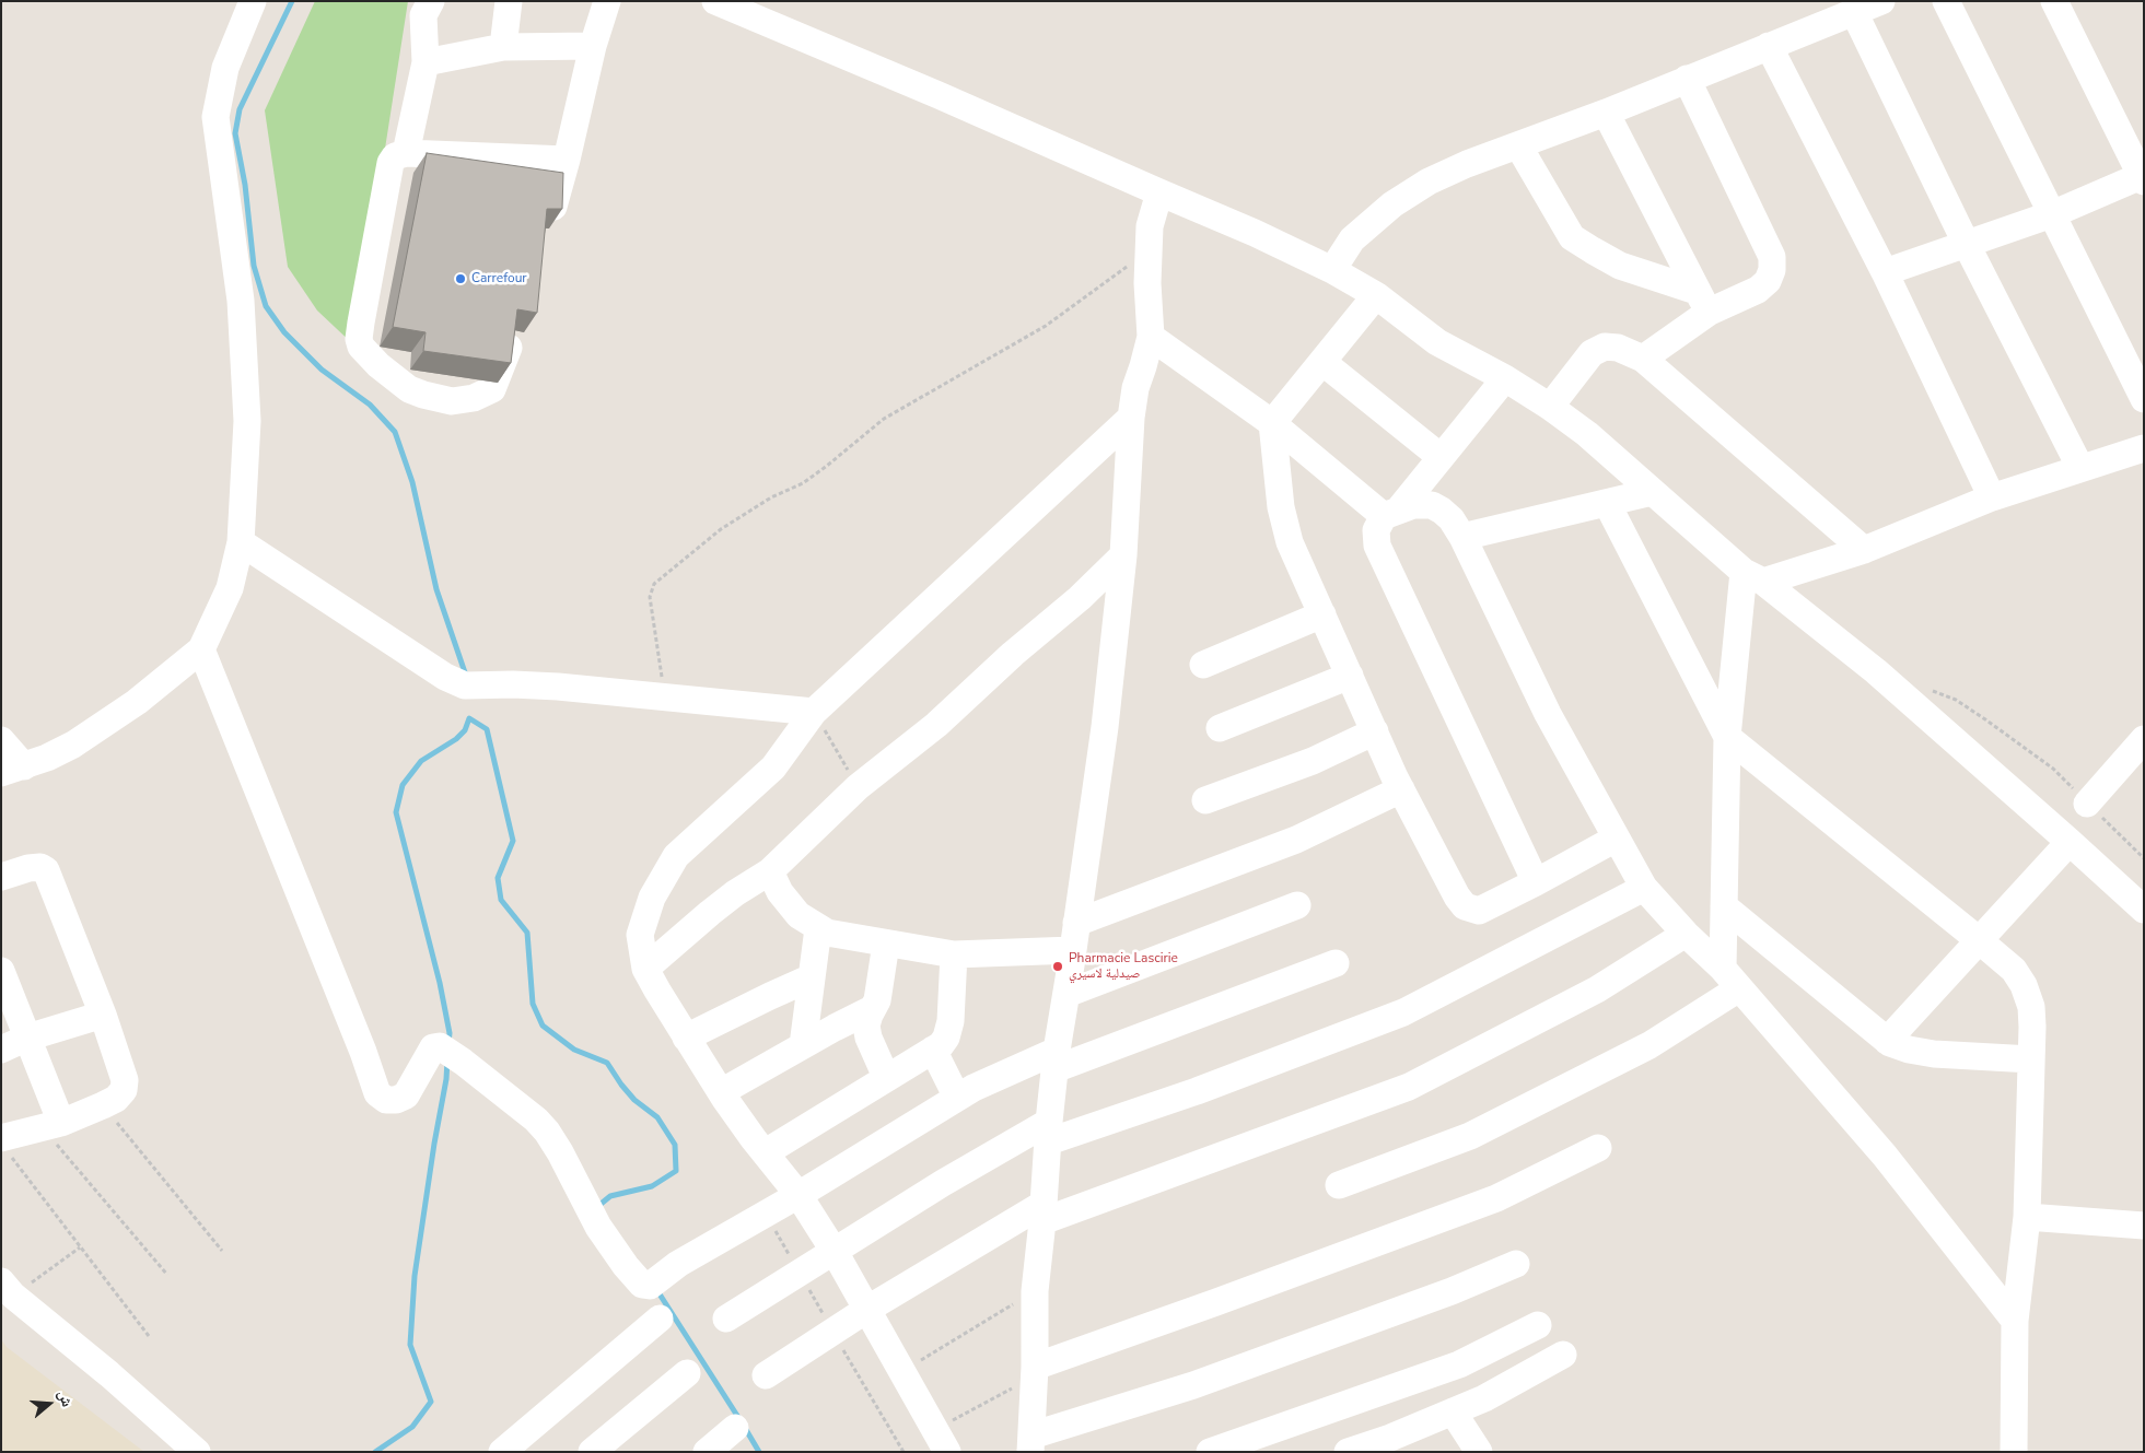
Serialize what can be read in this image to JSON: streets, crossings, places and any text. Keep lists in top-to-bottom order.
{
  "places": ["Carrefour", "Pharmacie Lascirie صيدلية لاسيري"],
  "north": "right"
}
